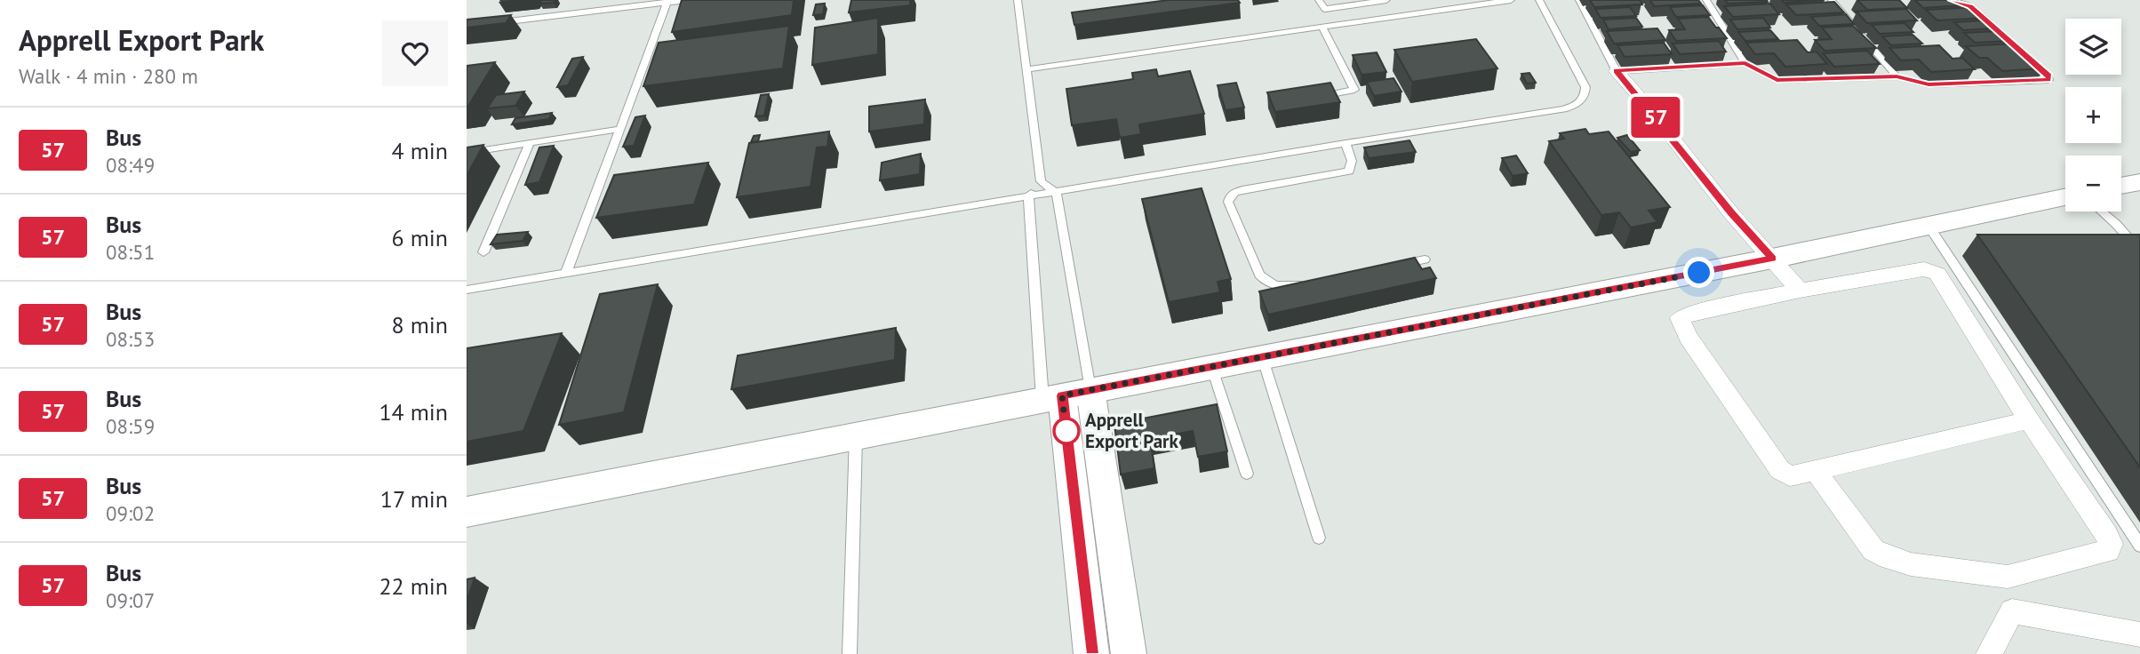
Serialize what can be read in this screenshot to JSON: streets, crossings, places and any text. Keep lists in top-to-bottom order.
{
  "places": ["Apprell Export Park"],
  "lines": ["bus line 57"],
  "page": {
    "heading": ["Apprell Export Park", "Walk · 4 min · 280 m"],
    "on_map": "57",
    "map_buttons": ["+", "−"],
    "list": [
      {
        "mark": "57",
        "name": "Bus",
        "note": "08:49",
        "value": "4 min"
      },
      {
        "mark": "57",
        "name": "Bus",
        "note": "08:51",
        "value": "6 min"
      },
      {
        "mark": "57",
        "name": "Bus",
        "note": "08:53",
        "value": "8 min"
      },
      {
        "mark": "57",
        "name": "Bus",
        "note": "08:59",
        "value": "14 min"
      },
      {
        "mark": "57",
        "name": "Bus",
        "note": "09:02",
        "value": "17 min"
      },
      {
        "mark": "57",
        "name": "Bus",
        "note": "09:07",
        "value": "22 min"
      }
    ]
  }
}
